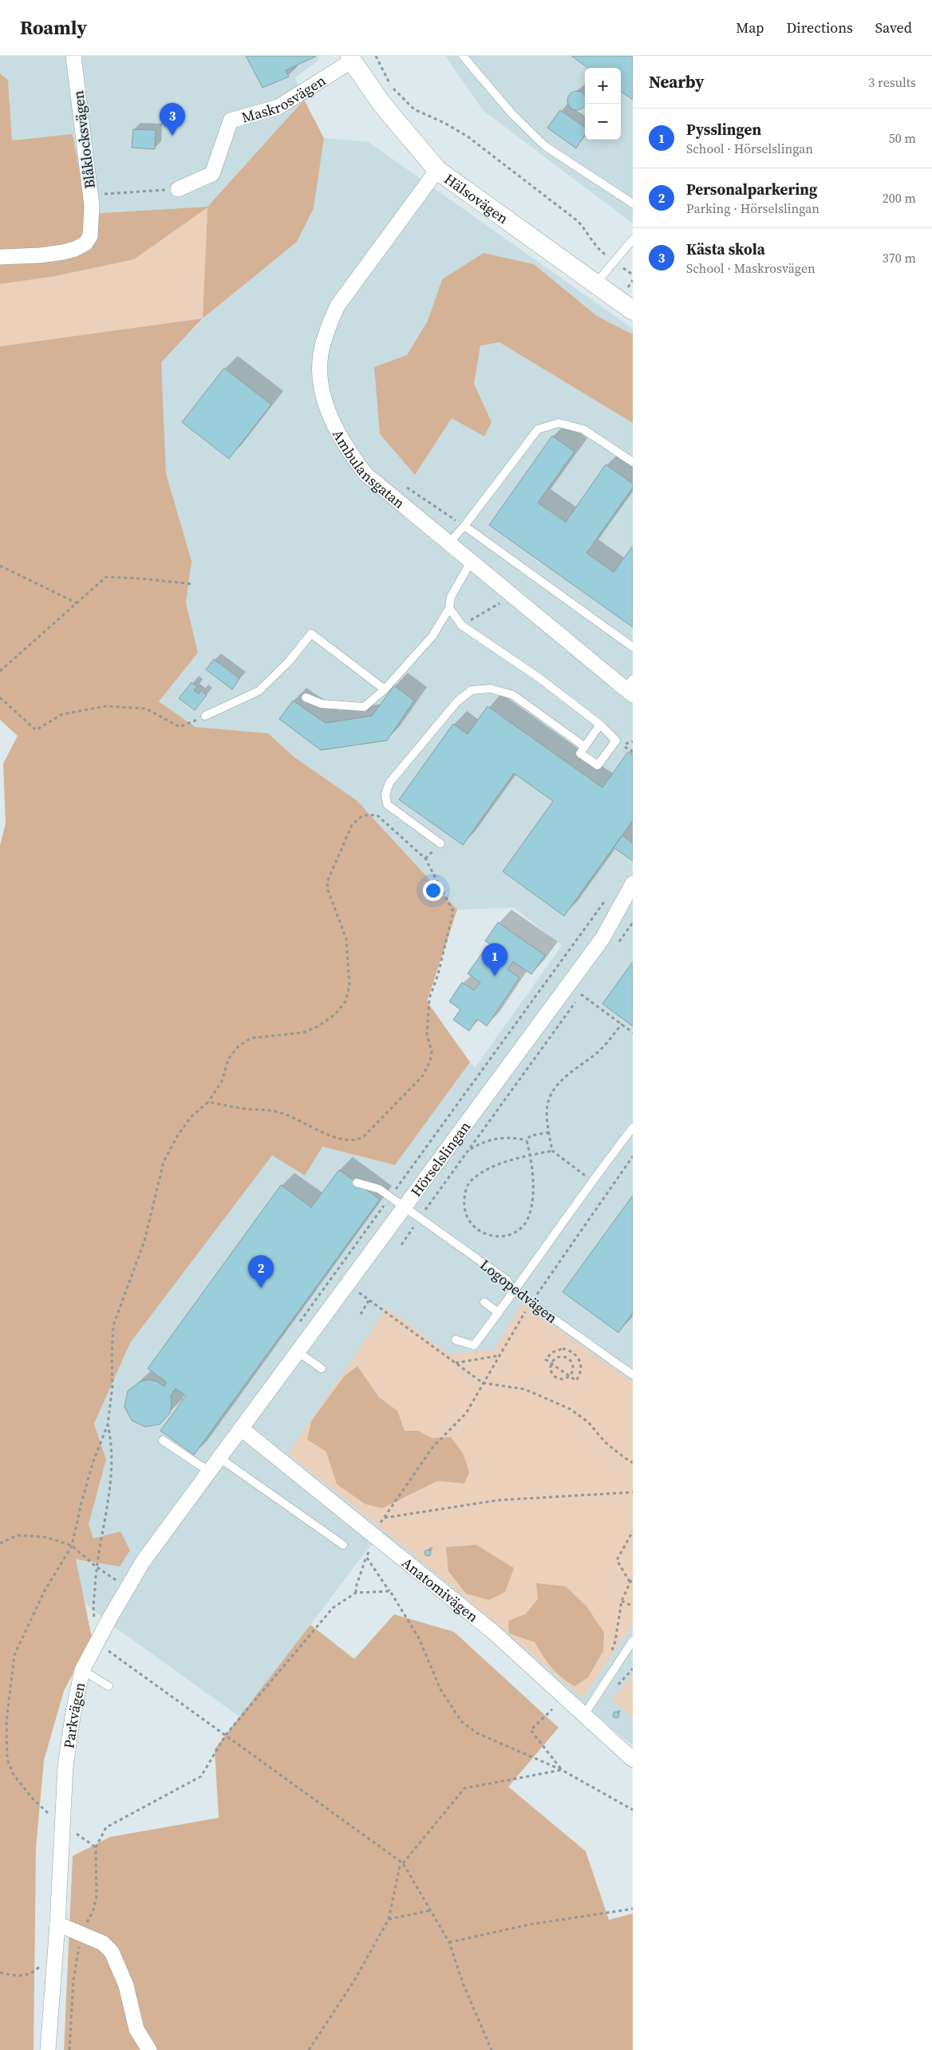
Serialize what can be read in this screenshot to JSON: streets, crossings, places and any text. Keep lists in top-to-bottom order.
{
  "streets": {
    "street": [
      "Maskrosvägen",
      "Blåklocksvägen",
      "Hälsovägen",
      "Ambulansgatan",
      "Hörselslingan",
      "Anatomivägen",
      "Parkvägen"
    ],
    "lane": ["Logopedvägen"]
  },
  "crossings": [
    ["Maskrosvägen", "Hälsovägen"],
    ["Hälsovägen", "Ambulansgatan"],
    ["Hörselslingan", "Logopedvägen"],
    ["Hörselslingan", "Anatomivägen"],
    ["Hörselslingan", "Parkvägen"],
    ["Anatomivägen", "Parkvägen"]
  ],
  "page": {
    "header": "Roamly",
    "nav": ["Map", "Directions", "Saved"],
    "heading": ["Nearby", "3 results"],
    "map_buttons": ["+", "−"],
    "pins": ["3", "1", "2"],
    "list": [
      {
        "mark": "1",
        "name": "Pysslingen",
        "note": "School · Hörselslingan",
        "value": "50 m"
      },
      {
        "mark": "2",
        "name": "Personalparkering",
        "note": "Parking · Hörselslingan",
        "value": "200 m"
      },
      {
        "mark": "3",
        "name": "Kästa skola",
        "note": "School · Maskrosvägen",
        "value": "370 m"
      }
    ]
  }
}
